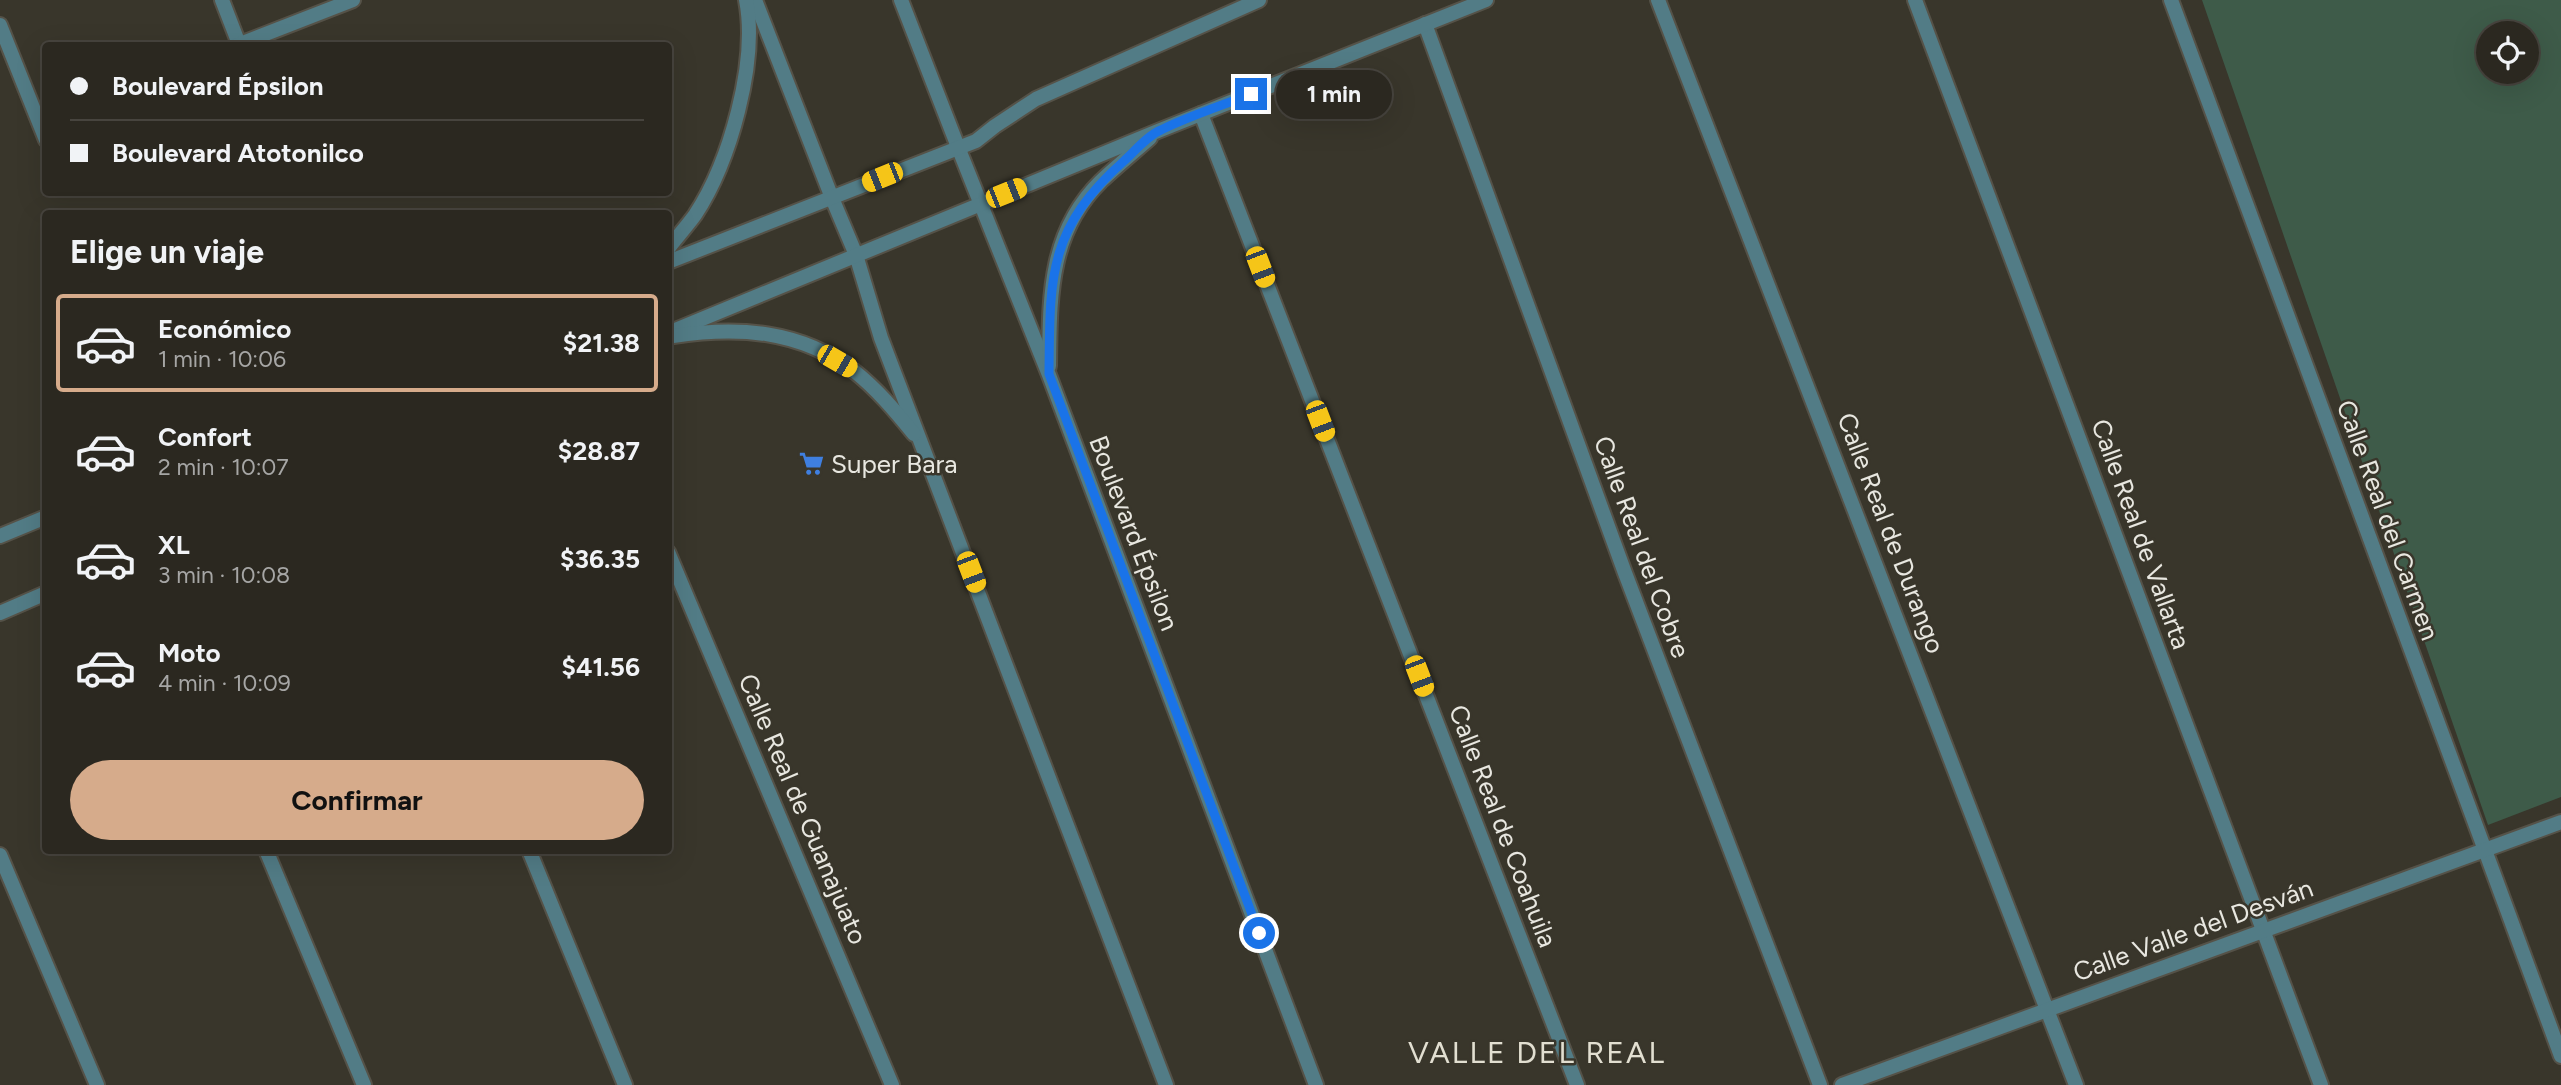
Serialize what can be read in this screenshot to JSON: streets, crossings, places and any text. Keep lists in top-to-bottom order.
{
  "streets": {
    "street": [
      "Calle Real del Carmen",
      "Boulevard Épsilon",
      "Calle Real de Durango",
      "Calle Real de Vallarta",
      "Calle Real del Cobre",
      "Calle Real de Guanajuato",
      "Calle Real de Coahuila",
      "Calle Valle del Desván"
    ]
  },
  "crossings": [
    ["Calle Real del Carmen", "Calle Valle del Desván"],
    ["Calle Real de Durango", "Calle Valle del Desván"],
    ["Calle Real de Vallarta", "Calle Valle del Desván"]
  ],
  "districts": ["VALLE DEL REAL"],
  "places": {
    "supermarket": ["Super Bara"]
  },
  "page": {
    "banner": ["Boulevard Épsilon", "Boulevard Atotonilco"],
    "bubble": "1 min",
    "heading": "Elige un viaje",
    "list": [
      {
        "name": "Económico",
        "note": "1 min · 10:06",
        "value": "$21.38"
      },
      {
        "name": "Confort",
        "note": "2 min · 10:07",
        "value": "$28.87"
      },
      {
        "name": "XL",
        "note": "3 min · 10:08",
        "value": "$36.35"
      },
      {
        "name": "Moto",
        "note": "4 min · 10:09",
        "value": "$41.56"
      }
    ],
    "buttons": "Confirmar"
  }
}
